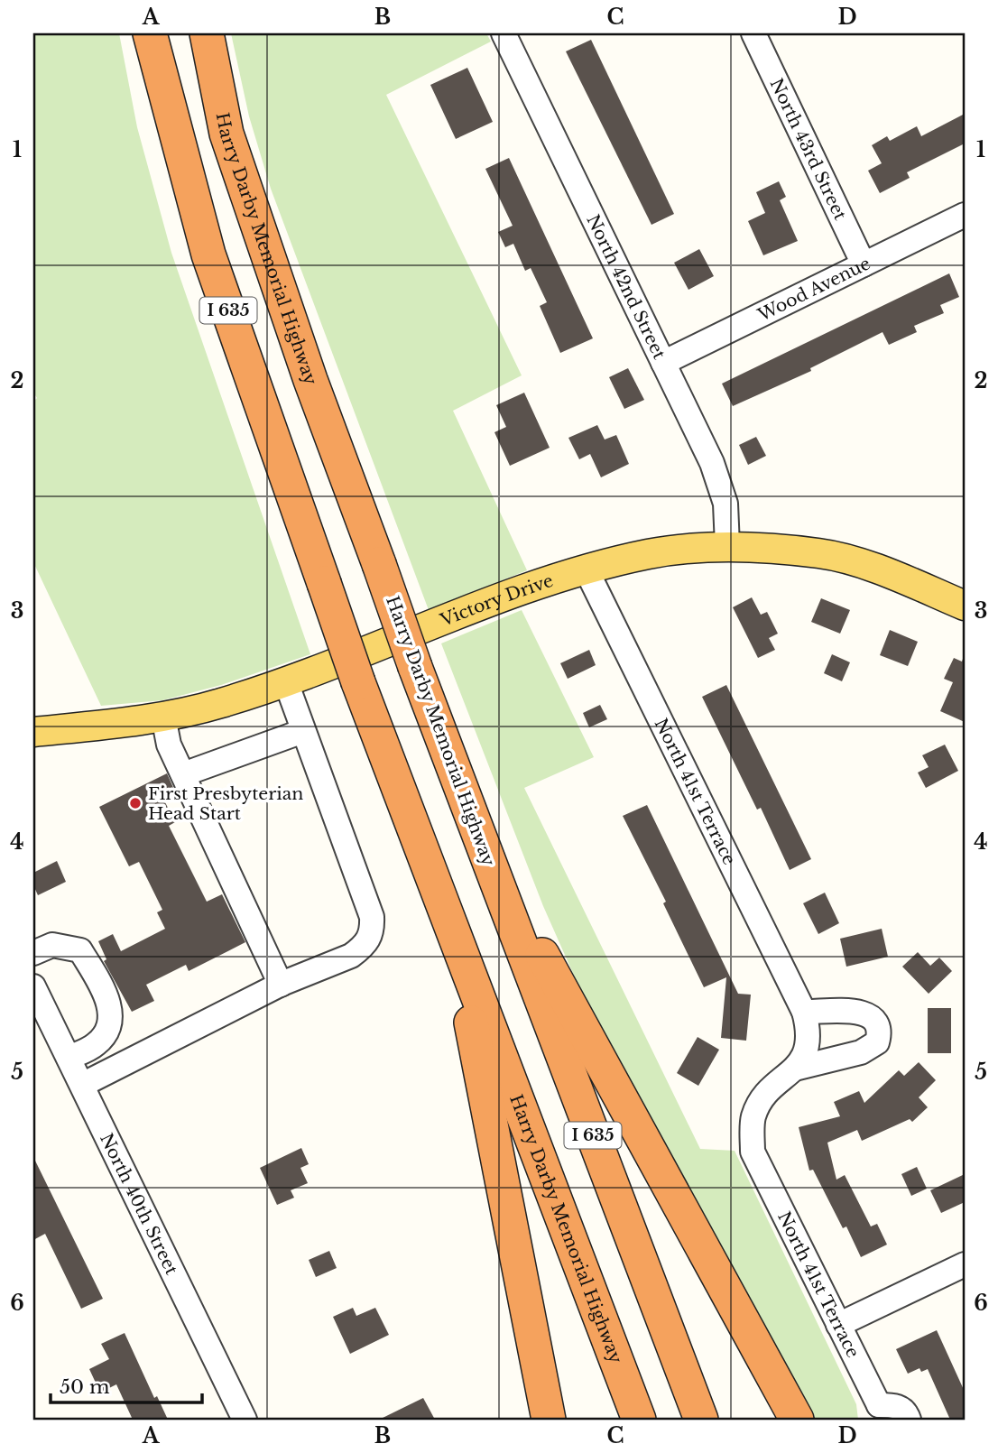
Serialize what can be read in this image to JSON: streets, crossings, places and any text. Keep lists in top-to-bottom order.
{
  "streets": {
    "highway": ["Harry Darby Memorial Highway", "I 635"],
    "main road": ["Victory Drive"],
    "street": [
      "North 43rd Street",
      "North 42nd Street",
      "Wood Avenue",
      "North 41st Terrace",
      "North 40th Street"
    ]
  },
  "crossings": [
    ["North 43rd Street", "Wood Avenue"],
    ["North 42nd Street", "Wood Avenue"],
    ["North 42nd Street", "Victory Drive"],
    ["Victory Drive", "North 41st Terrace"]
  ],
  "places": ["First Presbyterian Head Start"],
  "scale_bar": "50 m",
  "grid": {
    "columns": [
      "A",
      "B",
      "C",
      "D"
    ],
    "rows": [
      "1",
      "2",
      "3",
      "4",
      "5",
      "6"
    ]
  }
}
